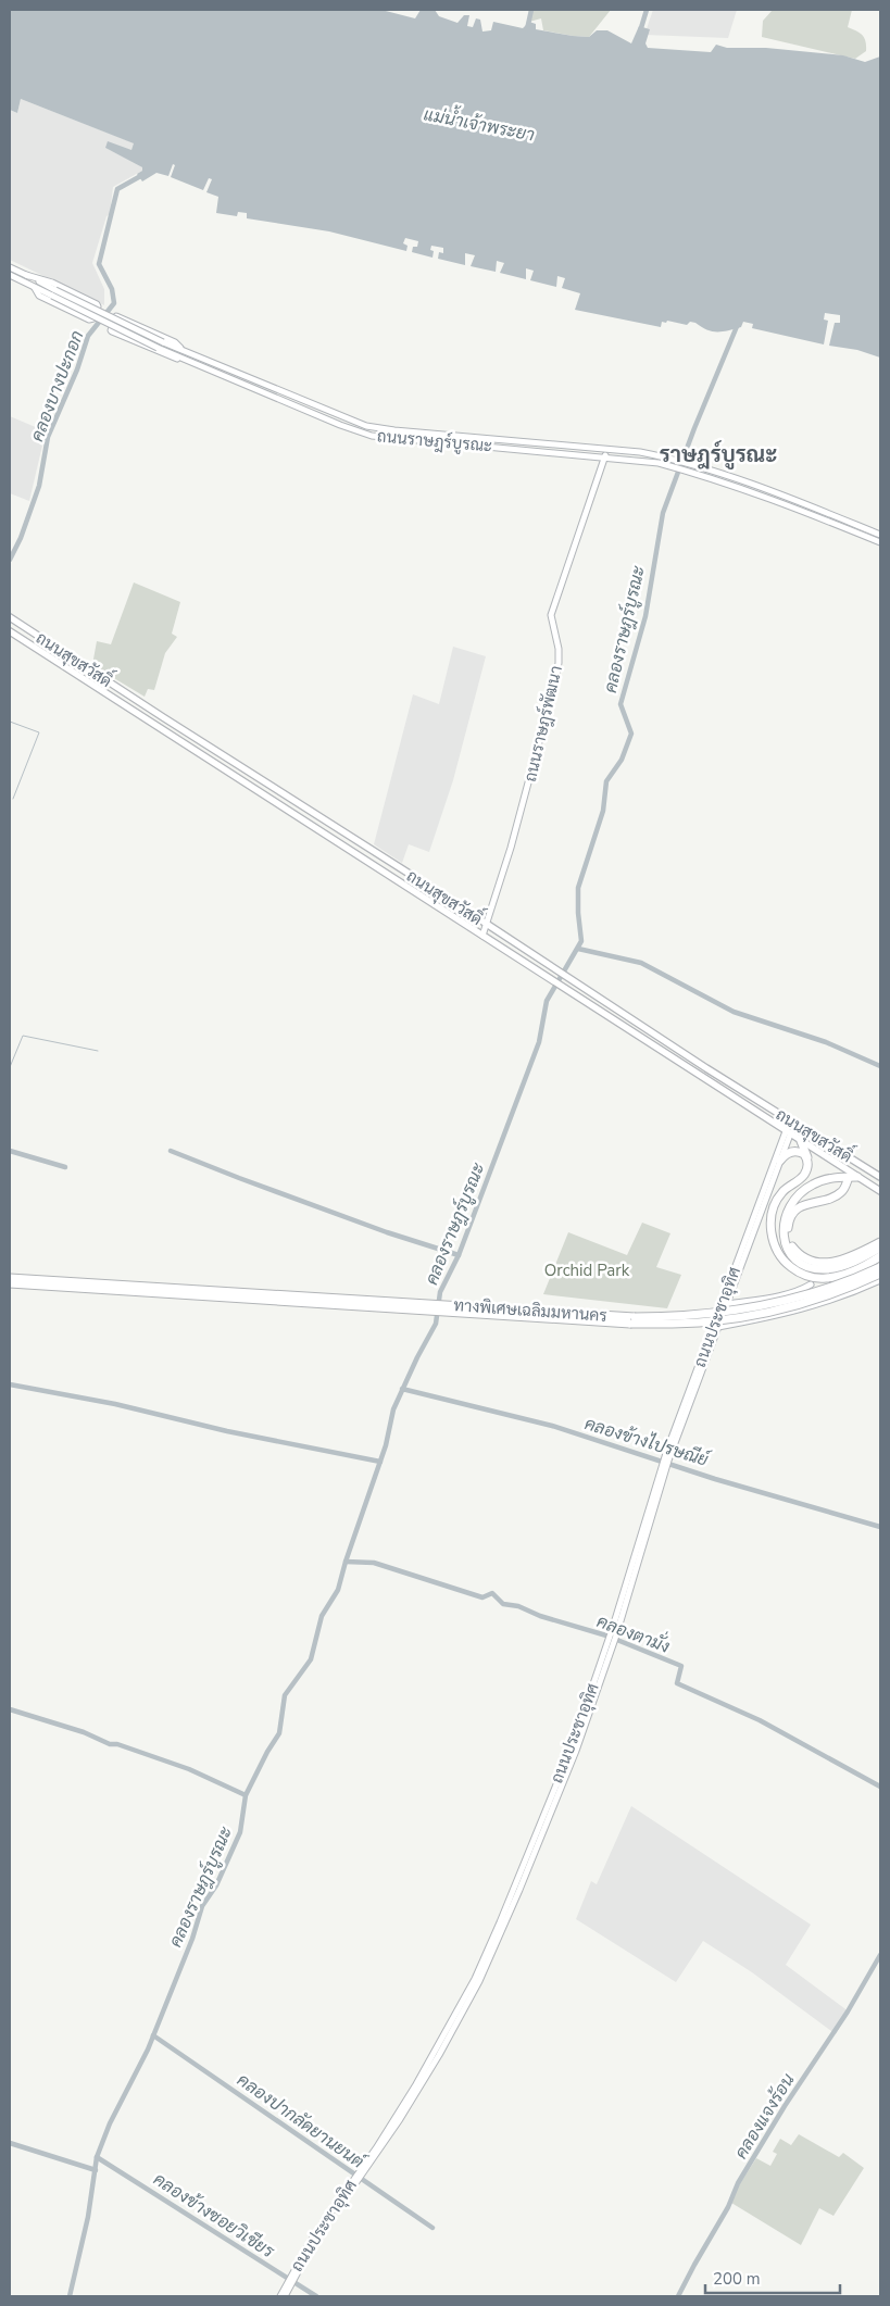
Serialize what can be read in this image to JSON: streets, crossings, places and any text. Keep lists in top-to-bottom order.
{
  "streets": {
    "highway": ["ทางพิเศษเฉลิมมหานคร"],
    "main road": [
      "ถนนราษฎร์บูรณะ",
      "ถนนสุขสวัสดิ์",
      "ถนนราษฎร์พัฒนา",
      "ถนนประชาอุทิศ"
    ]
  },
  "crossings": [
    ["ถนนราษฎร์บูรณะ", "ถนนราษฎร์พัฒนา"],
    ["ถนนสุขสวัสดิ์", "ถนนราษฎร์พัฒนา"],
    ["ถนนสุขสวัสดิ์", "ถนนประชาอุทิศ"]
  ],
  "districts": ["ราษฎร์บูรณะ"],
  "water": [
    "แม่น้ำเจ้าพระยา",
    "คลองบางปะกอก",
    "คลองราษฎร์บูรณะ",
    "คลองข้างไปรษณีย์",
    "คลองตามั่ง",
    "คลองแจงร้อน",
    "คลองปากลัดยานยนต์",
    "คลองข้างซอยวิเชียร"
  ],
  "parks": ["Orchid Park"],
  "scale_bar": "200 m"
}
